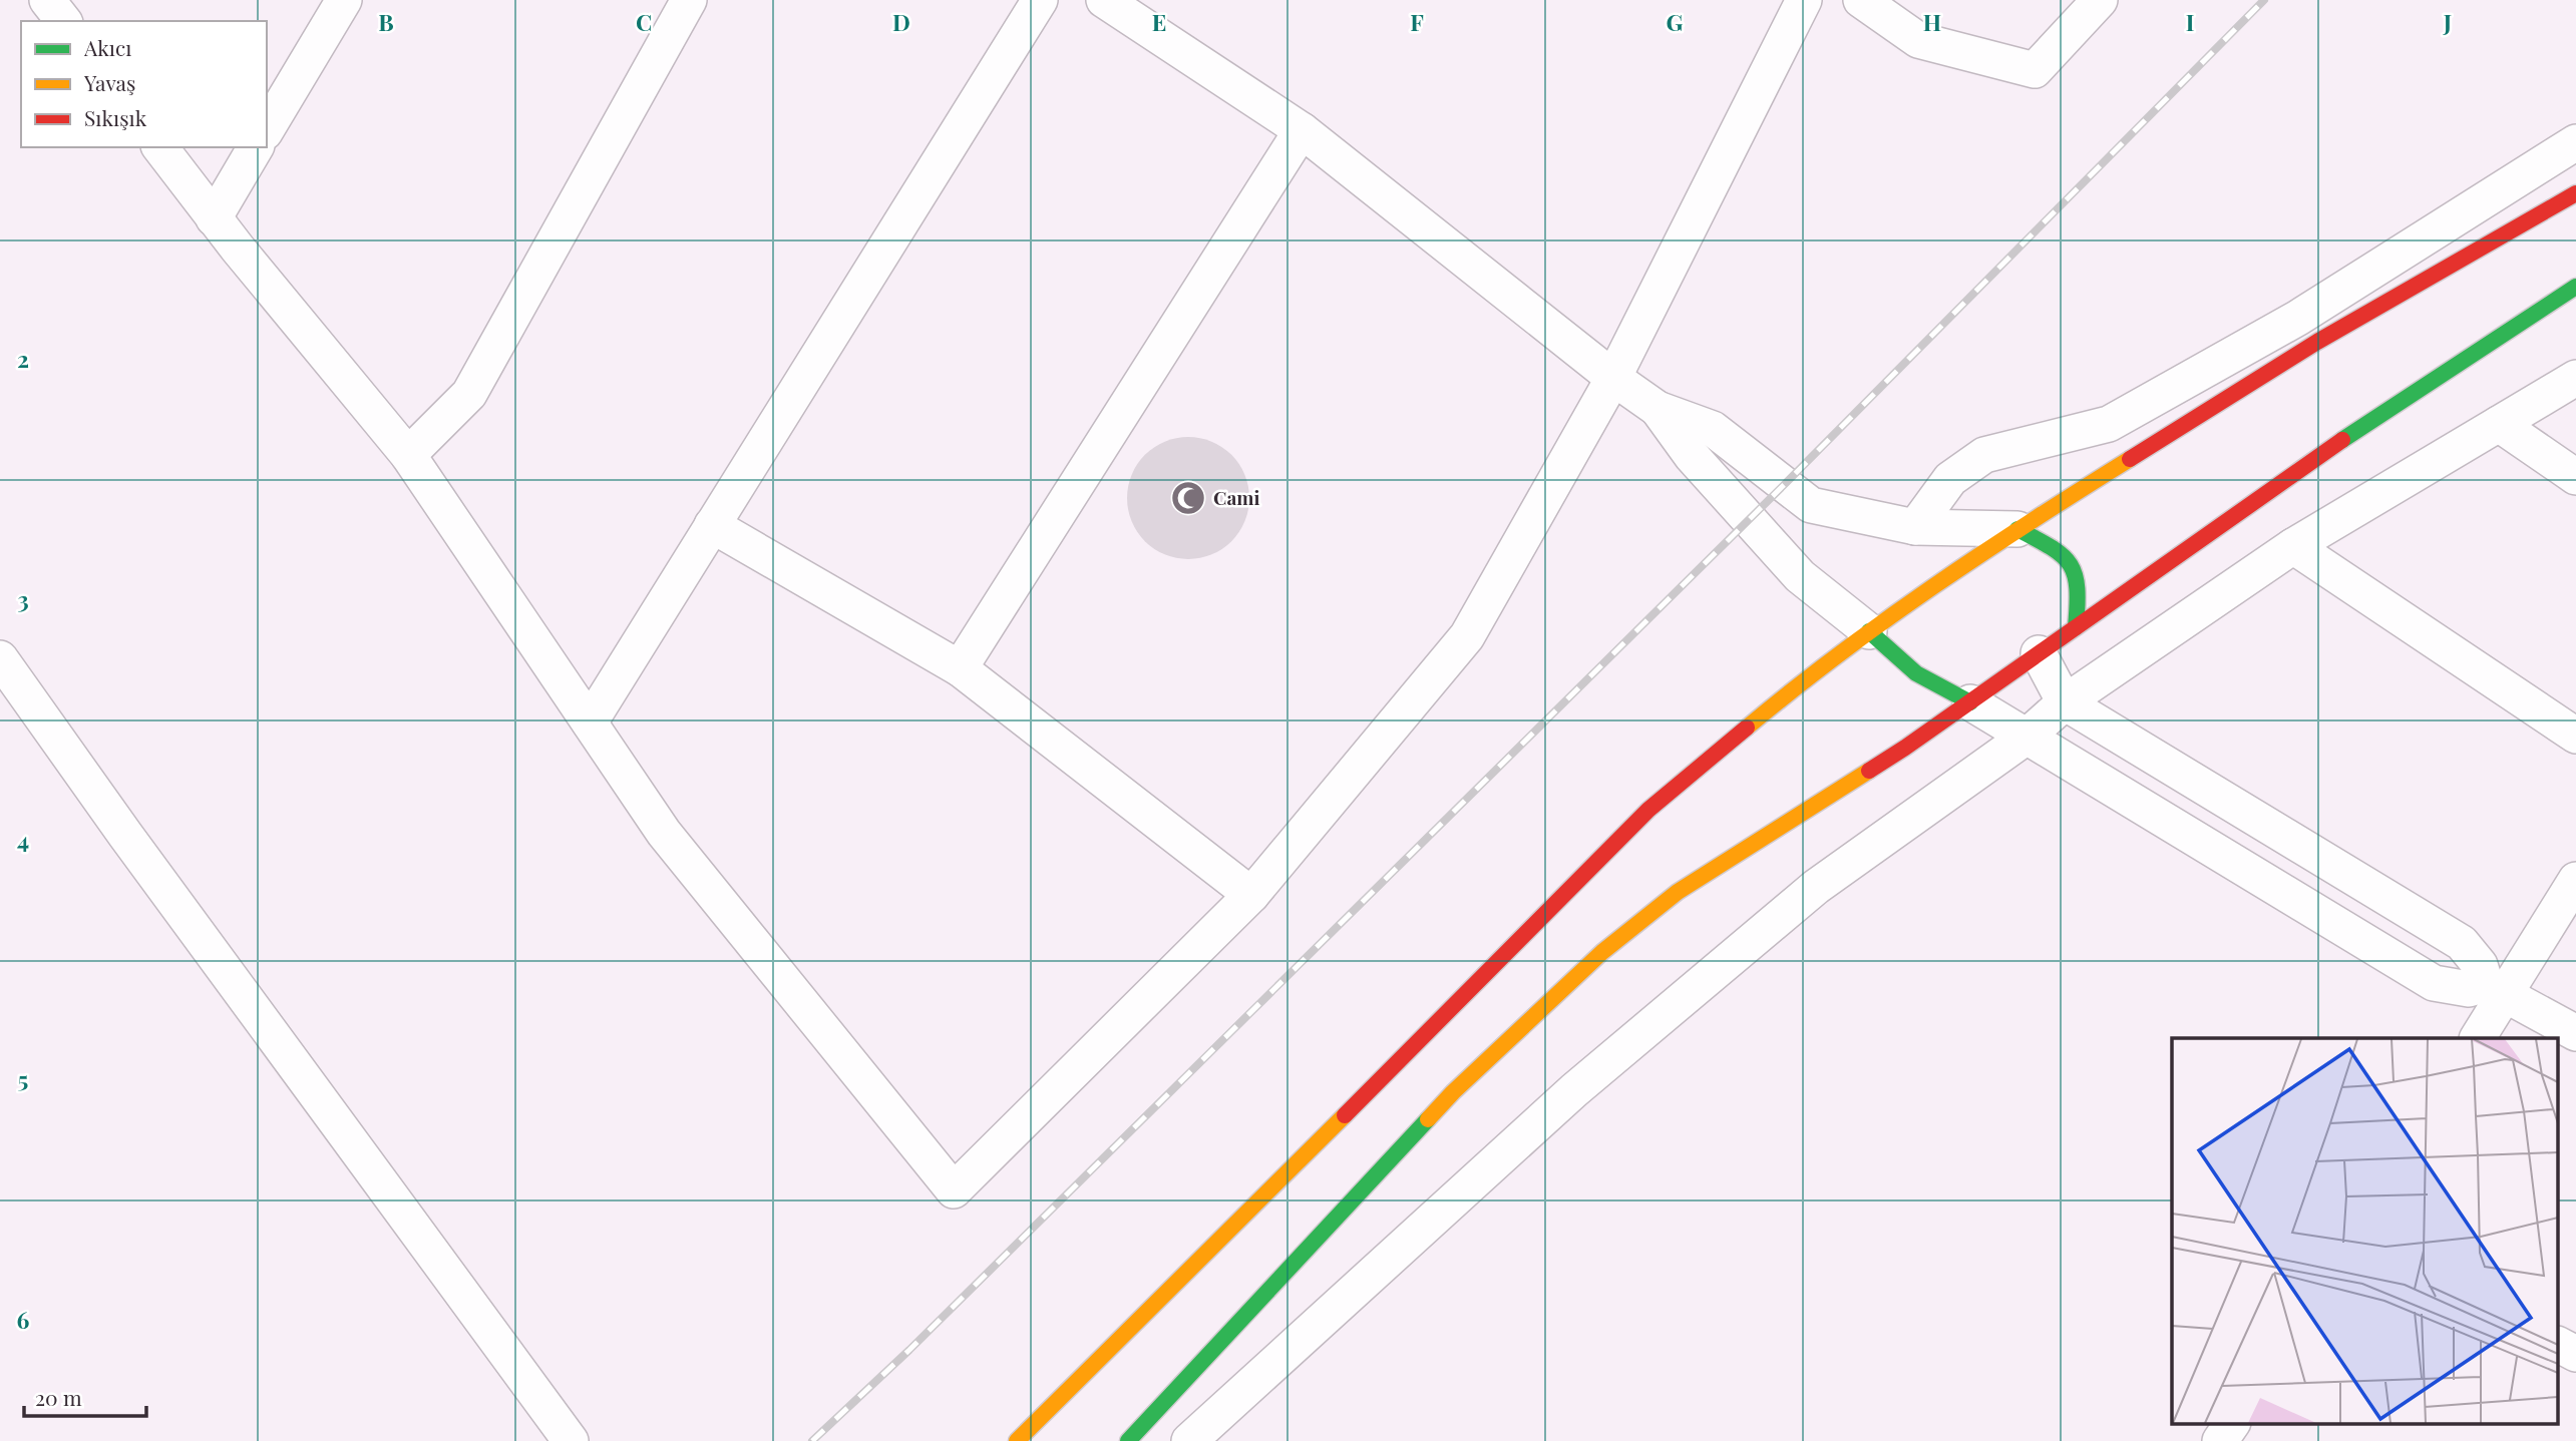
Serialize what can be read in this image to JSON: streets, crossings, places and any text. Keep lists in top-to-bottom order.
{
  "places": {
    "mosque": ["Cami"]
  },
  "legend": ["Akıcı", "Yavaş", "Sıkışık"],
  "scale_bar": "20 m",
  "grid": {
    "columns": [
      "B",
      "C",
      "D",
      "E",
      "F",
      "G",
      "H",
      "I",
      "J"
    ],
    "rows": [
      "2",
      "3",
      "4",
      "5",
      "6"
    ]
  }
}
